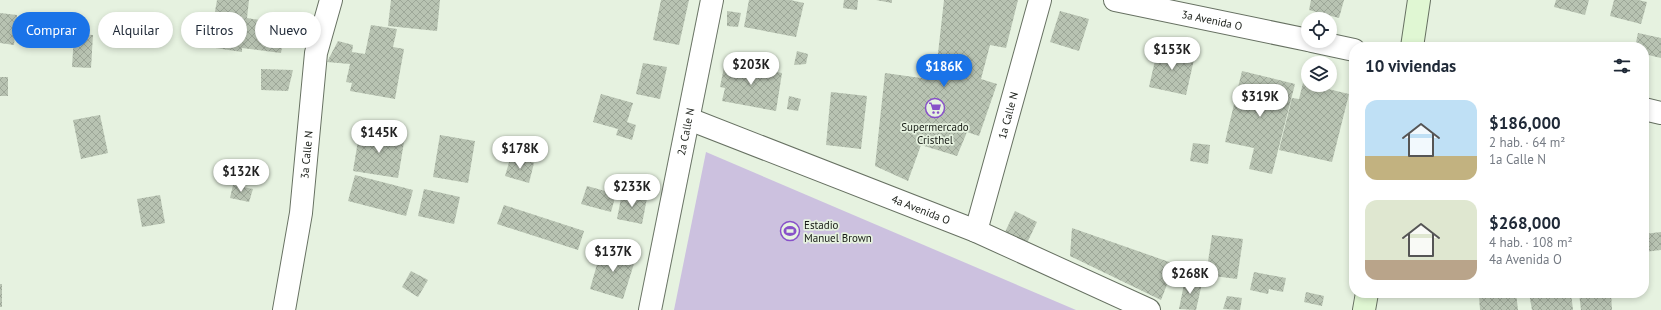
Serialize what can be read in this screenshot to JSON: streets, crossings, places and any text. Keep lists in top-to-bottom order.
{
  "streets": {
    "street": [
      "3a Avenida O",
      "1a Calle N",
      "2a Calle N",
      "3a Calle N",
      "4a Avenida O"
    ]
  },
  "crossings": [
    ["1a Calle N", "4a Avenida O"],
    ["2a Calle N", "4a Avenida O"]
  ],
  "places": {
    "supermarket": ["Supermercado Cristhel"],
    "sports": ["Estadio Manuel Brown"]
  },
  "page": {
    "chip": [
      "Comprar",
      "Alquilar",
      "Filtros",
      "Nuevo"
    ],
    "price": [
      "$153K",
      "$203K",
      "$186K",
      "$319K",
      "$145K",
      "$178K",
      "$132K",
      "$233K",
      "$137K",
      "$268K"
    ],
    "heading": "10 viviendas",
    "list": [
      {
        "name": "$186,000",
        "note": "2 hab. · 64 m² · 1a Calle N"
      },
      {
        "name": "$268,000",
        "note": "4 hab. · 108 m² · 4a Avenida O"
      }
    ]
  }
}
